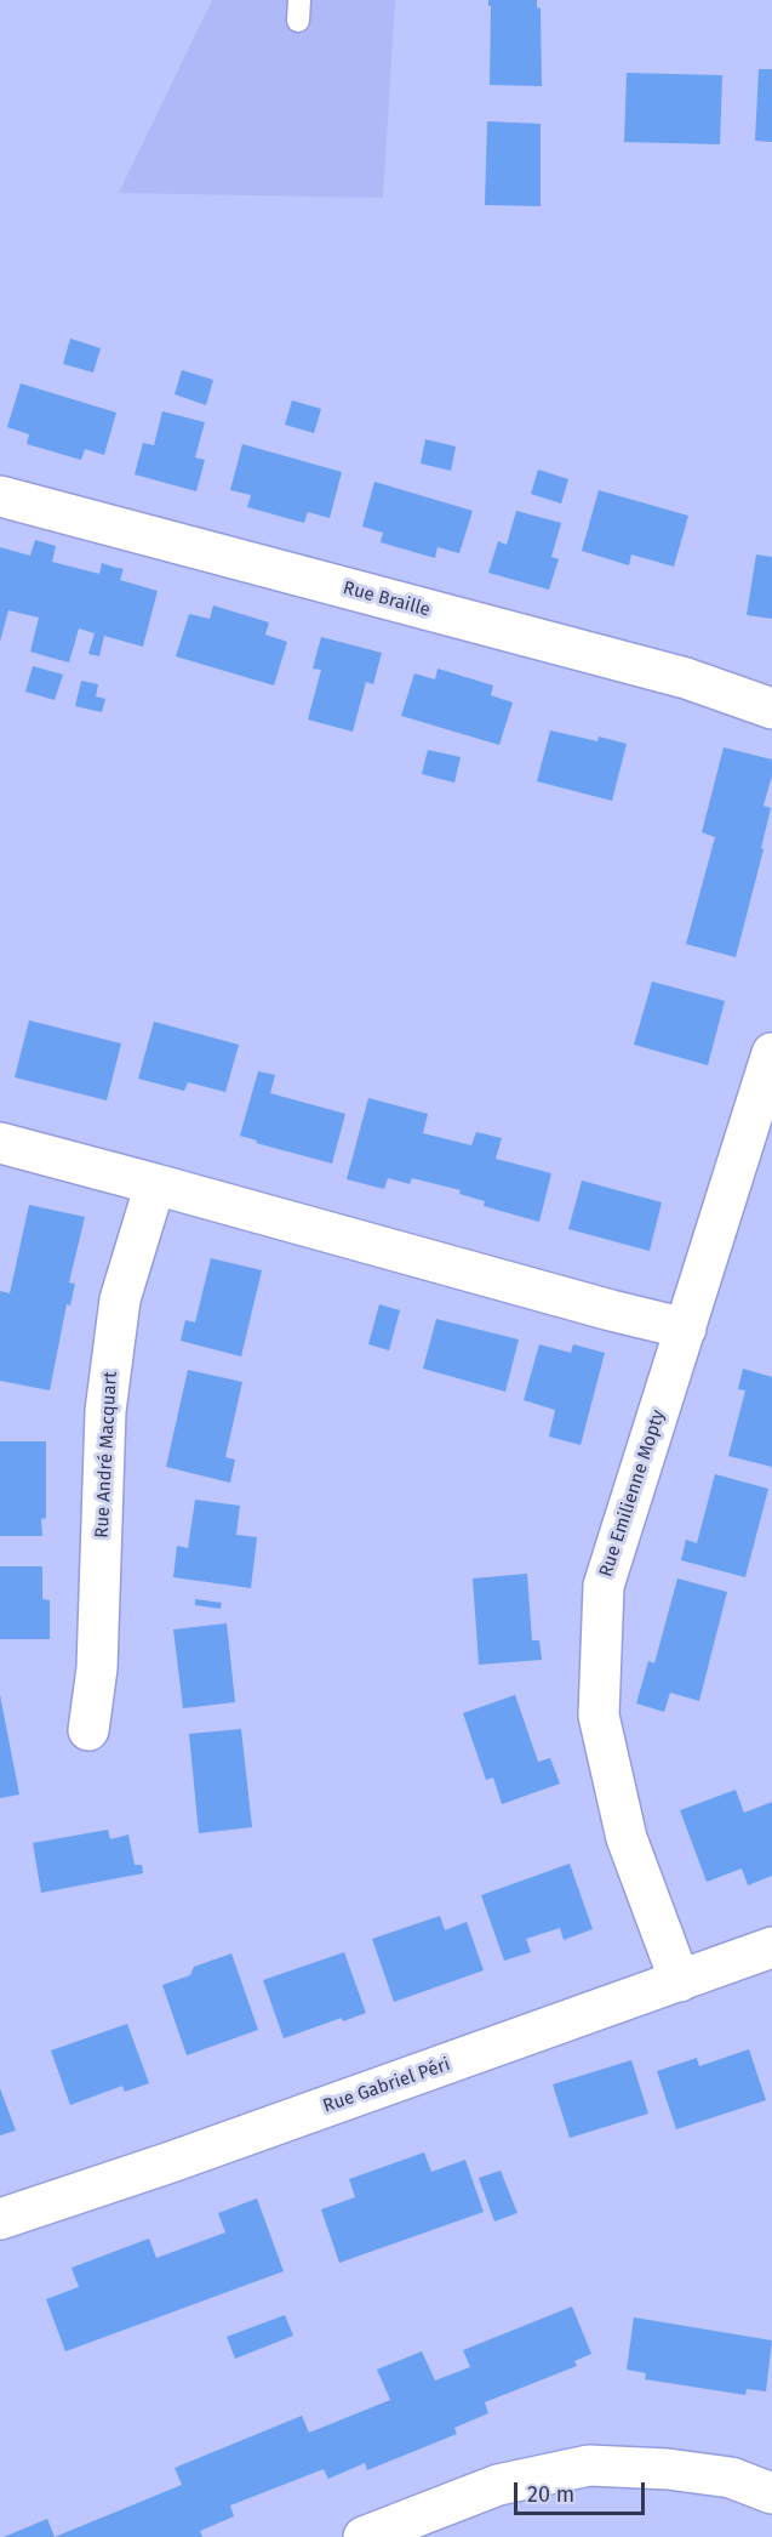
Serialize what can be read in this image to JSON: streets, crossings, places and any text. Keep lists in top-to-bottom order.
{
  "streets": {
    "street": [
      "Rue Braille",
      "Rue André Macquart",
      "Rue Emilienne Mopty",
      "Rue Gabriel Péri"
    ]
  },
  "crossings": [
    ["Rue Emilienne Mopty", "Rue Gabriel Péri"]
  ],
  "scale_bar": "20 m"
}
